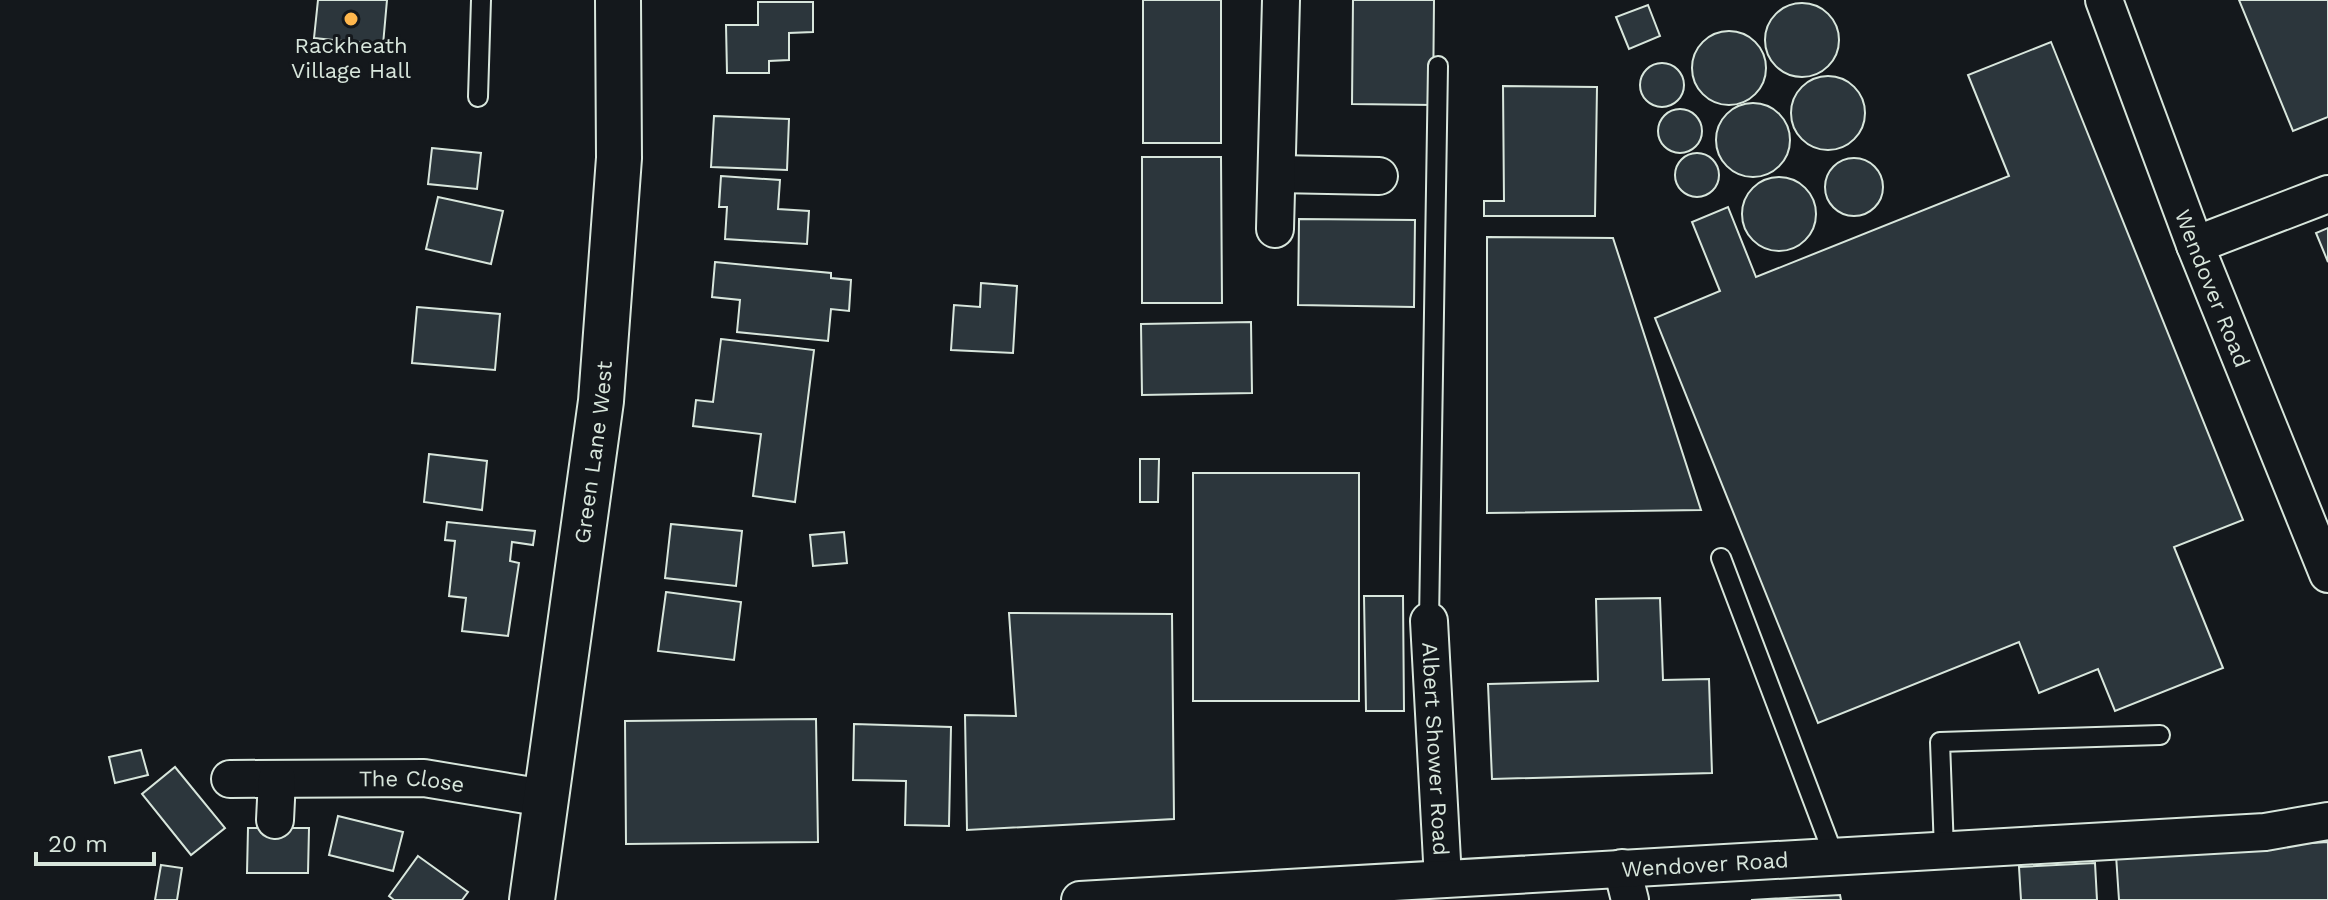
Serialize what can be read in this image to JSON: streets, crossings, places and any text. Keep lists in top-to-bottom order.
{
  "streets": {
    "street": [
      "Wendover Road",
      "Green Lane West",
      "Albert Shower Road",
      "The Close"
    ]
  },
  "crossings": [
    ["Wendover Road", "Albert Shower Road"],
    ["Green Lane West", "The Close"]
  ],
  "places": ["Rackheath Village Hall"],
  "scale_bar": "20 m"
}
